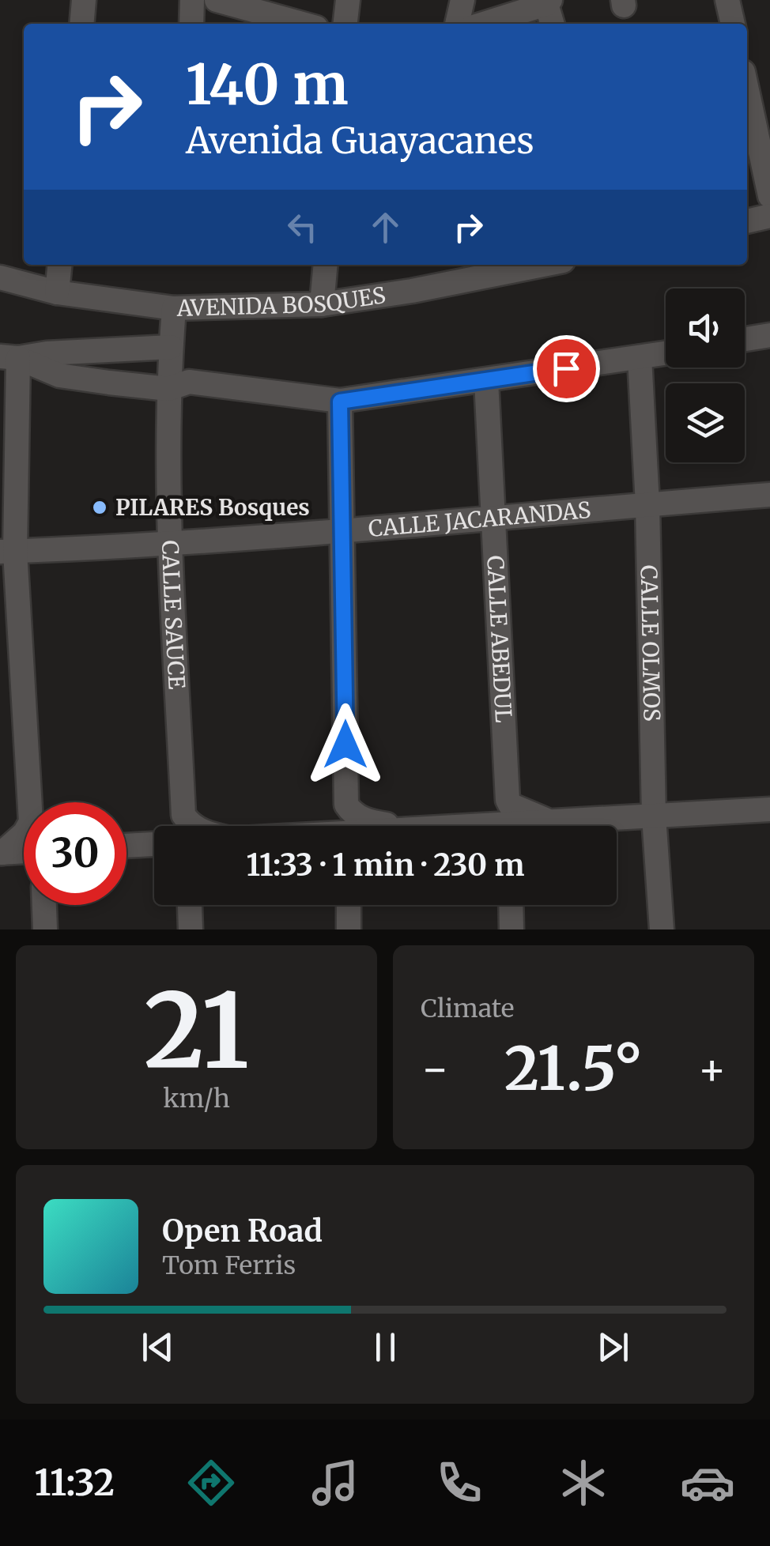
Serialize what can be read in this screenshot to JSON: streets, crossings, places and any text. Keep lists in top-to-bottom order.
{
  "streets": {
    "street": [
      "AVENIDA BOSQUES",
      "CALLE JACARANDAS",
      "CALLE SAUCE",
      "CALLE ABEDUL",
      "CALLE OLMOS"
    ]
  },
  "crossings": [
    ["AVENIDA BOSQUES", "CALLE SAUCE"],
    ["CALLE JACARANDAS", "CALLE SAUCE"],
    ["CALLE JACARANDAS", "CALLE ABEDUL"],
    ["CALLE JACARANDAS", "CALLE OLMOS"]
  ],
  "places": ["PILARES Bosques"],
  "page": {
    "turn": ["140 m", "Avenida Guayacanes"],
    "limit": "30",
    "trip": "11:33 · 1 min · 230 m",
    "tile": [
      ["21", "km/h"],
      "Climate"
    ],
    "heat": ["−", "21.5°", "+"],
    "song": ["Open Road", "Tom Ferris"],
    "tabs": "11:32"
  }
}
